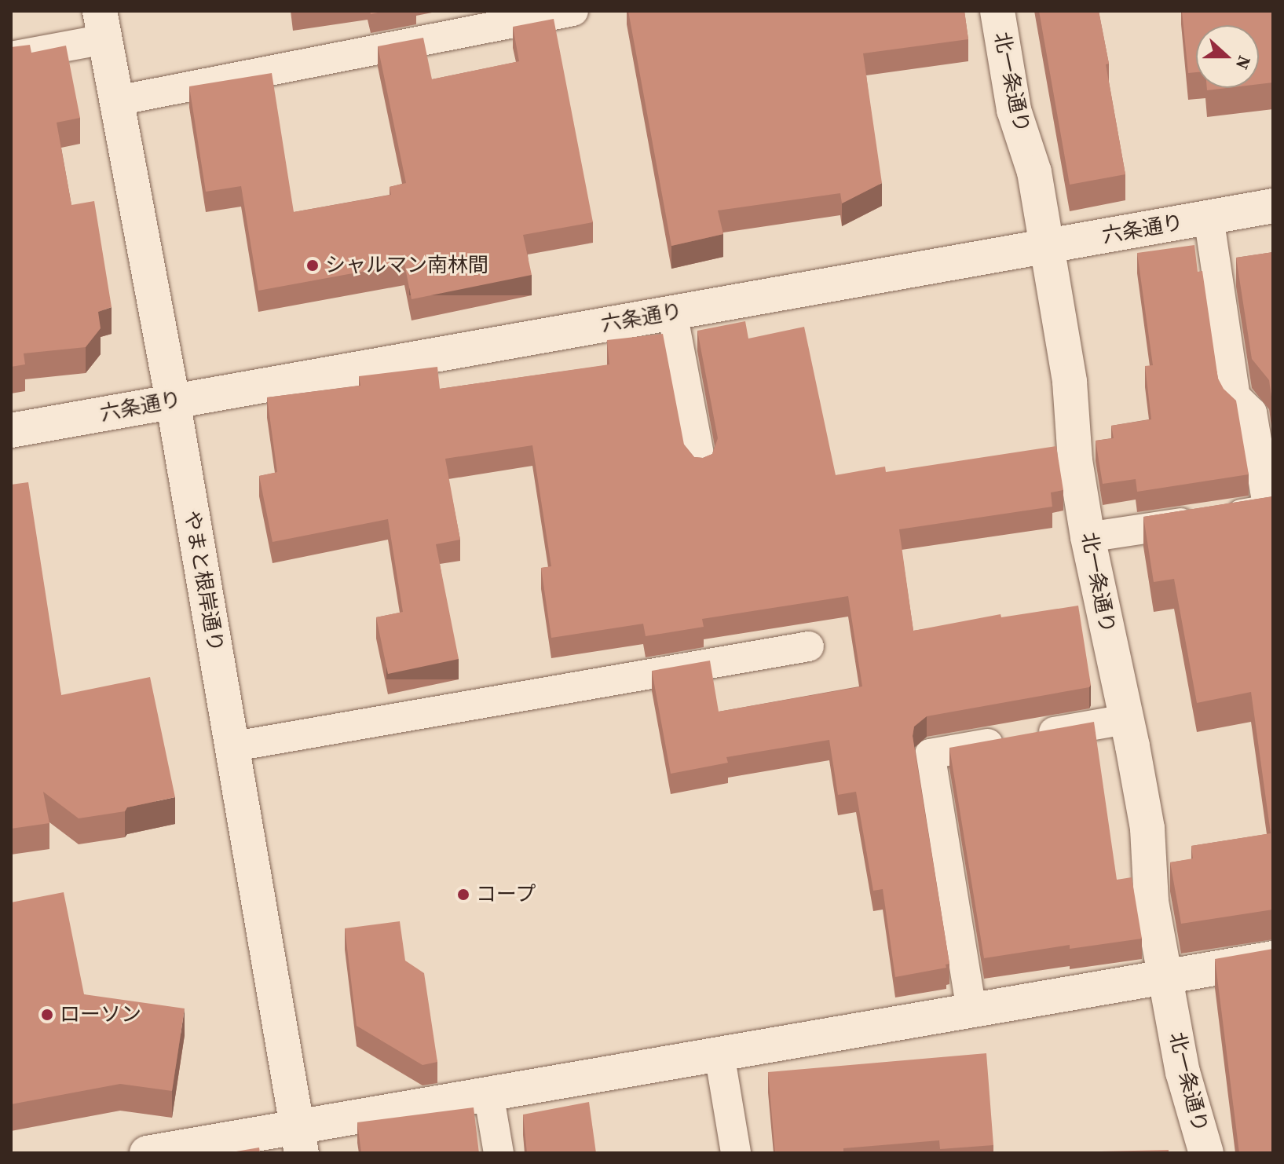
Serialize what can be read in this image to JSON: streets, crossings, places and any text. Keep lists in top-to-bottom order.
{
  "streets": {
    "street": ["北一条通り", "六条通り", "やまと根岸通り"]
  },
  "crossings": [
    ["北一条通り", "六条通り"],
    ["六条通り", "やまと根岸通り"]
  ],
  "places": ["シャルマン南林間", "コープ", "ローソン"],
  "north": "right"
}
